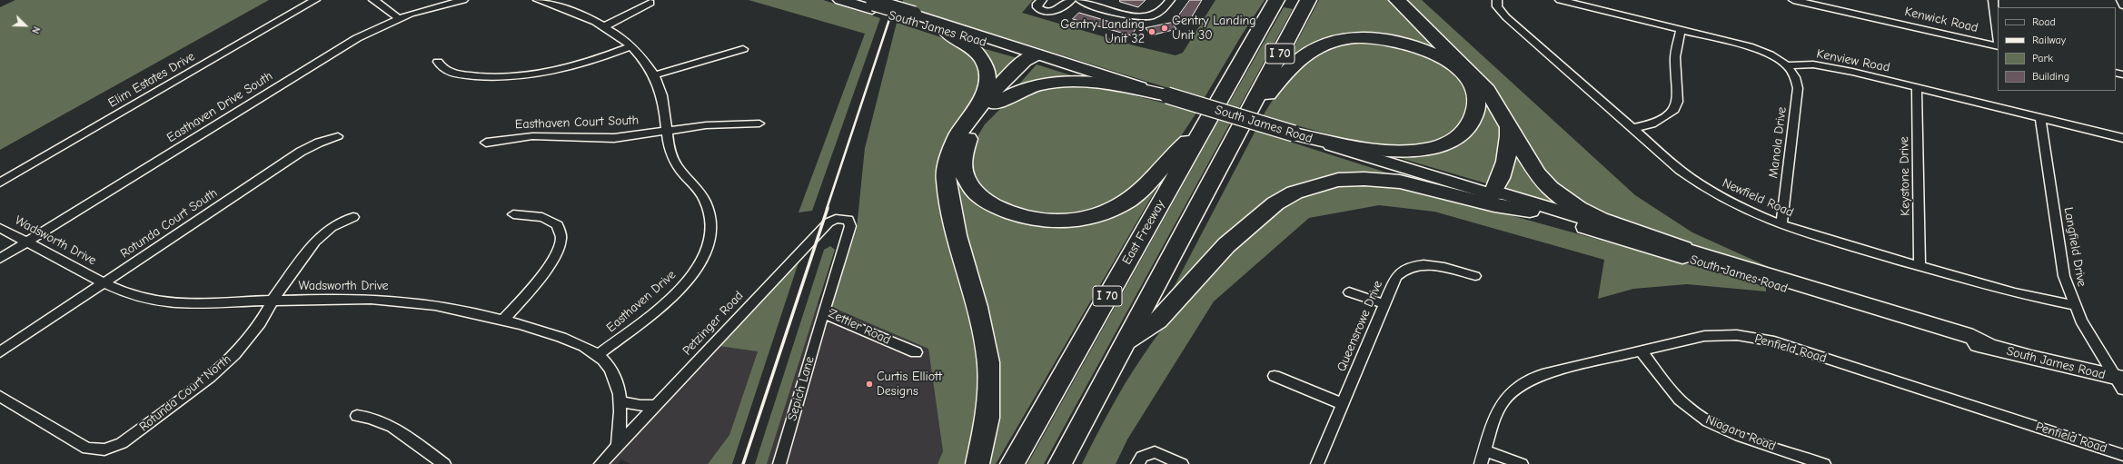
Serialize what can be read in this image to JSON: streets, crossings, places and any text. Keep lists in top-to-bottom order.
{
  "streets": {
    "highway": ["I 70", "East Freeway"],
    "main road": ["South James Road"],
    "street": [
      "Kenwick Road",
      "Kenview Road",
      "Elim Estates Drive",
      "Easthaven Drive South",
      "Easthaven Court South",
      "Manola Drive",
      "Keystone Drive",
      "Newfield Road",
      "Rotunda Court South",
      "Wadsworth Drive",
      "Langfield Drive",
      "Easthaven Drive",
      "Petzinger Road",
      "Queensrowe Drive",
      "Zettler Road",
      "Penfield Road",
      "Sepich Lane",
      "Rotunda Court North",
      "Niagara Road"
    ]
  },
  "crossings": [
    ["South James Road", "Langfield Drive"],
    ["Kenview Road", "Manola Drive"],
    ["Kenview Road", "Keystone Drive"],
    ["Kenview Road", "Langfield Drive"],
    ["Easthaven Drive South", "Wadsworth Drive"],
    ["Easthaven Court South", "Easthaven Drive"],
    ["Manola Drive", "Newfield Road"],
    ["Keystone Drive", "Newfield Road"],
    ["Newfield Road", "Langfield Drive"],
    ["Rotunda Court South", "Wadsworth Drive"],
    ["Wadsworth Drive", "Easthaven Drive"],
    ["Wadsworth Drive", "Petzinger Road"],
    ["Wadsworth Drive", "Rotunda Court North"],
    ["Petzinger Road", "Zettler Road"],
    ["Zettler Road", "Sepich Lane"],
    ["Penfield Road", "Niagara Road"]
  ],
  "places": ["Gentry Landing Unit 30", "Gentry Landing Unit 32", "Curtis Elliott Designs"],
  "legend": [
    "Road",
    "Railway",
    "Park",
    "Building"
  ],
  "north": "bottom right"
}
